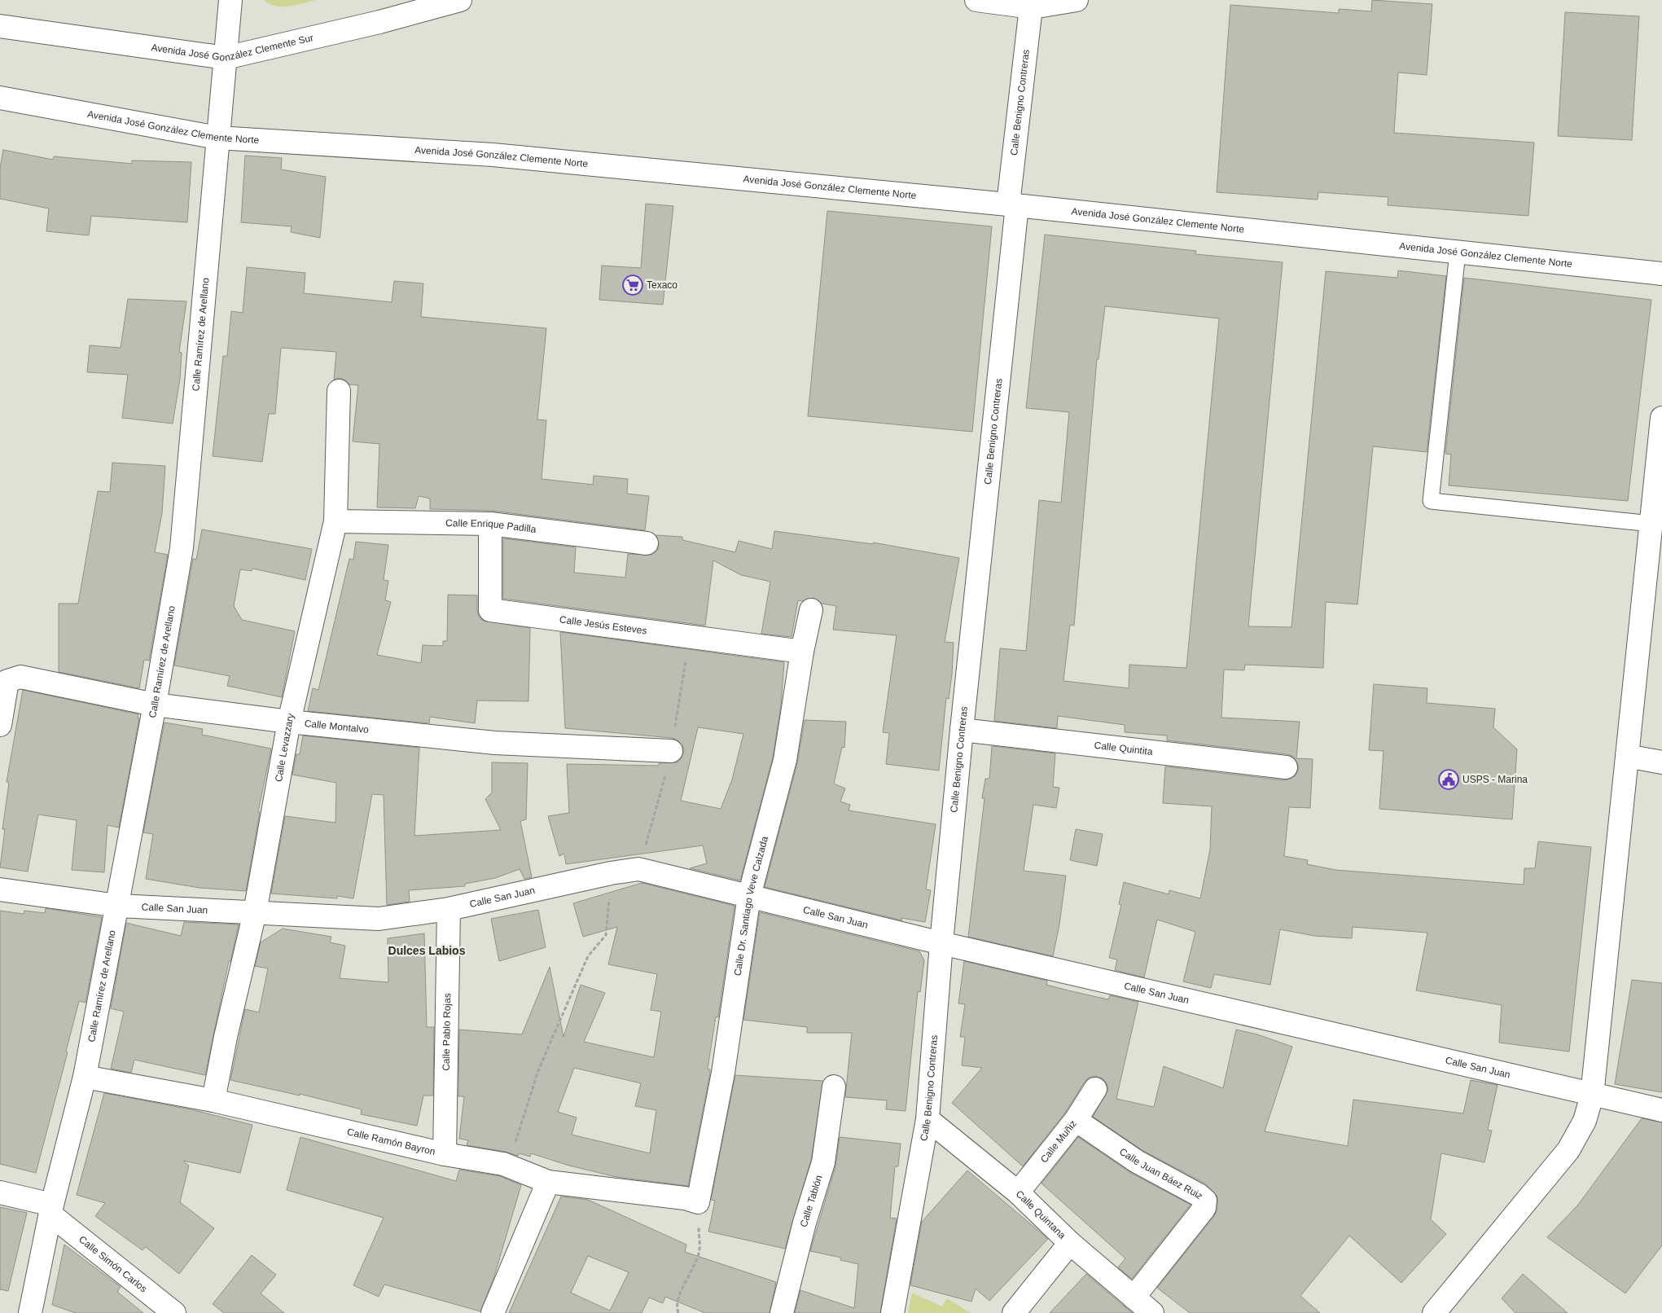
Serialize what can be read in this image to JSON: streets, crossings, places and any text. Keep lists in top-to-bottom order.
{
  "streets": {
    "street": [
      "Avenida José González Clemente Sur",
      "Calle Benigno Contreras",
      "Avenida José González Clemente Norte",
      "Calle Ramírez de Arellano",
      "Calle Enrique Padilla",
      "Calle Jesús Esteves",
      "Calle Montalvo",
      "Calle Levazzary",
      "Calle Quintita",
      "Calle San Juan",
      "Calle Dr. Santiago Veve Calzada",
      "Calle Pablo Rojas",
      "Calle Ramón Bayron",
      "Calle Muñiz",
      "Calle Juan Báez Ruiz",
      "Calle Tablón",
      "Calle Quintana",
      "Calle Simón Carlos"
    ]
  },
  "crossings": [
    ["Avenida José González Clemente Sur", "Calle Ramírez de Arellano"],
    ["Calle Benigno Contreras", "Avenida José González Clemente Norte"],
    ["Calle Benigno Contreras", "Calle Quintita"],
    ["Calle Benigno Contreras", "Calle San Juan"],
    ["Calle Benigno Contreras", "Calle Quintana"],
    ["Avenida José González Clemente Norte", "Calle Ramírez de Arellano"],
    ["Calle Ramírez de Arellano", "Calle Montalvo"],
    ["Calle Ramírez de Arellano", "Calle San Juan"],
    ["Calle Ramírez de Arellano", "Calle Ramón Bayron"],
    ["Calle Ramírez de Arellano", "Calle Simón Carlos"],
    ["Calle Enrique Padilla", "Calle Jesús Esteves"],
    ["Calle Enrique Padilla", "Calle Levazzary"],
    ["Calle Jesús Esteves", "Calle Dr. Santiago Veve Calzada"],
    ["Calle Montalvo", "Calle Levazzary"],
    ["Calle Levazzary", "Calle San Juan"],
    ["Calle Levazzary", "Calle Ramón Bayron"],
    ["Calle San Juan", "Calle Dr. Santiago Veve Calzada"],
    ["Calle San Juan", "Calle Pablo Rojas"],
    ["Calle Dr. Santiago Veve Calzada", "Calle Ramón Bayron"],
    ["Calle Pablo Rojas", "Calle Ramón Bayron"],
    ["Calle Muñiz", "Calle Juan Báez Ruiz"],
    ["Calle Muñiz", "Calle Quintana"],
    ["Calle Juan Báez Ruiz", "Calle Quintana"]
  ],
  "districts": ["Dulces Labios"],
  "places": {
    "supermarket": ["Texaco"],
    "public building": ["USPS - Marina"]
  }
}
